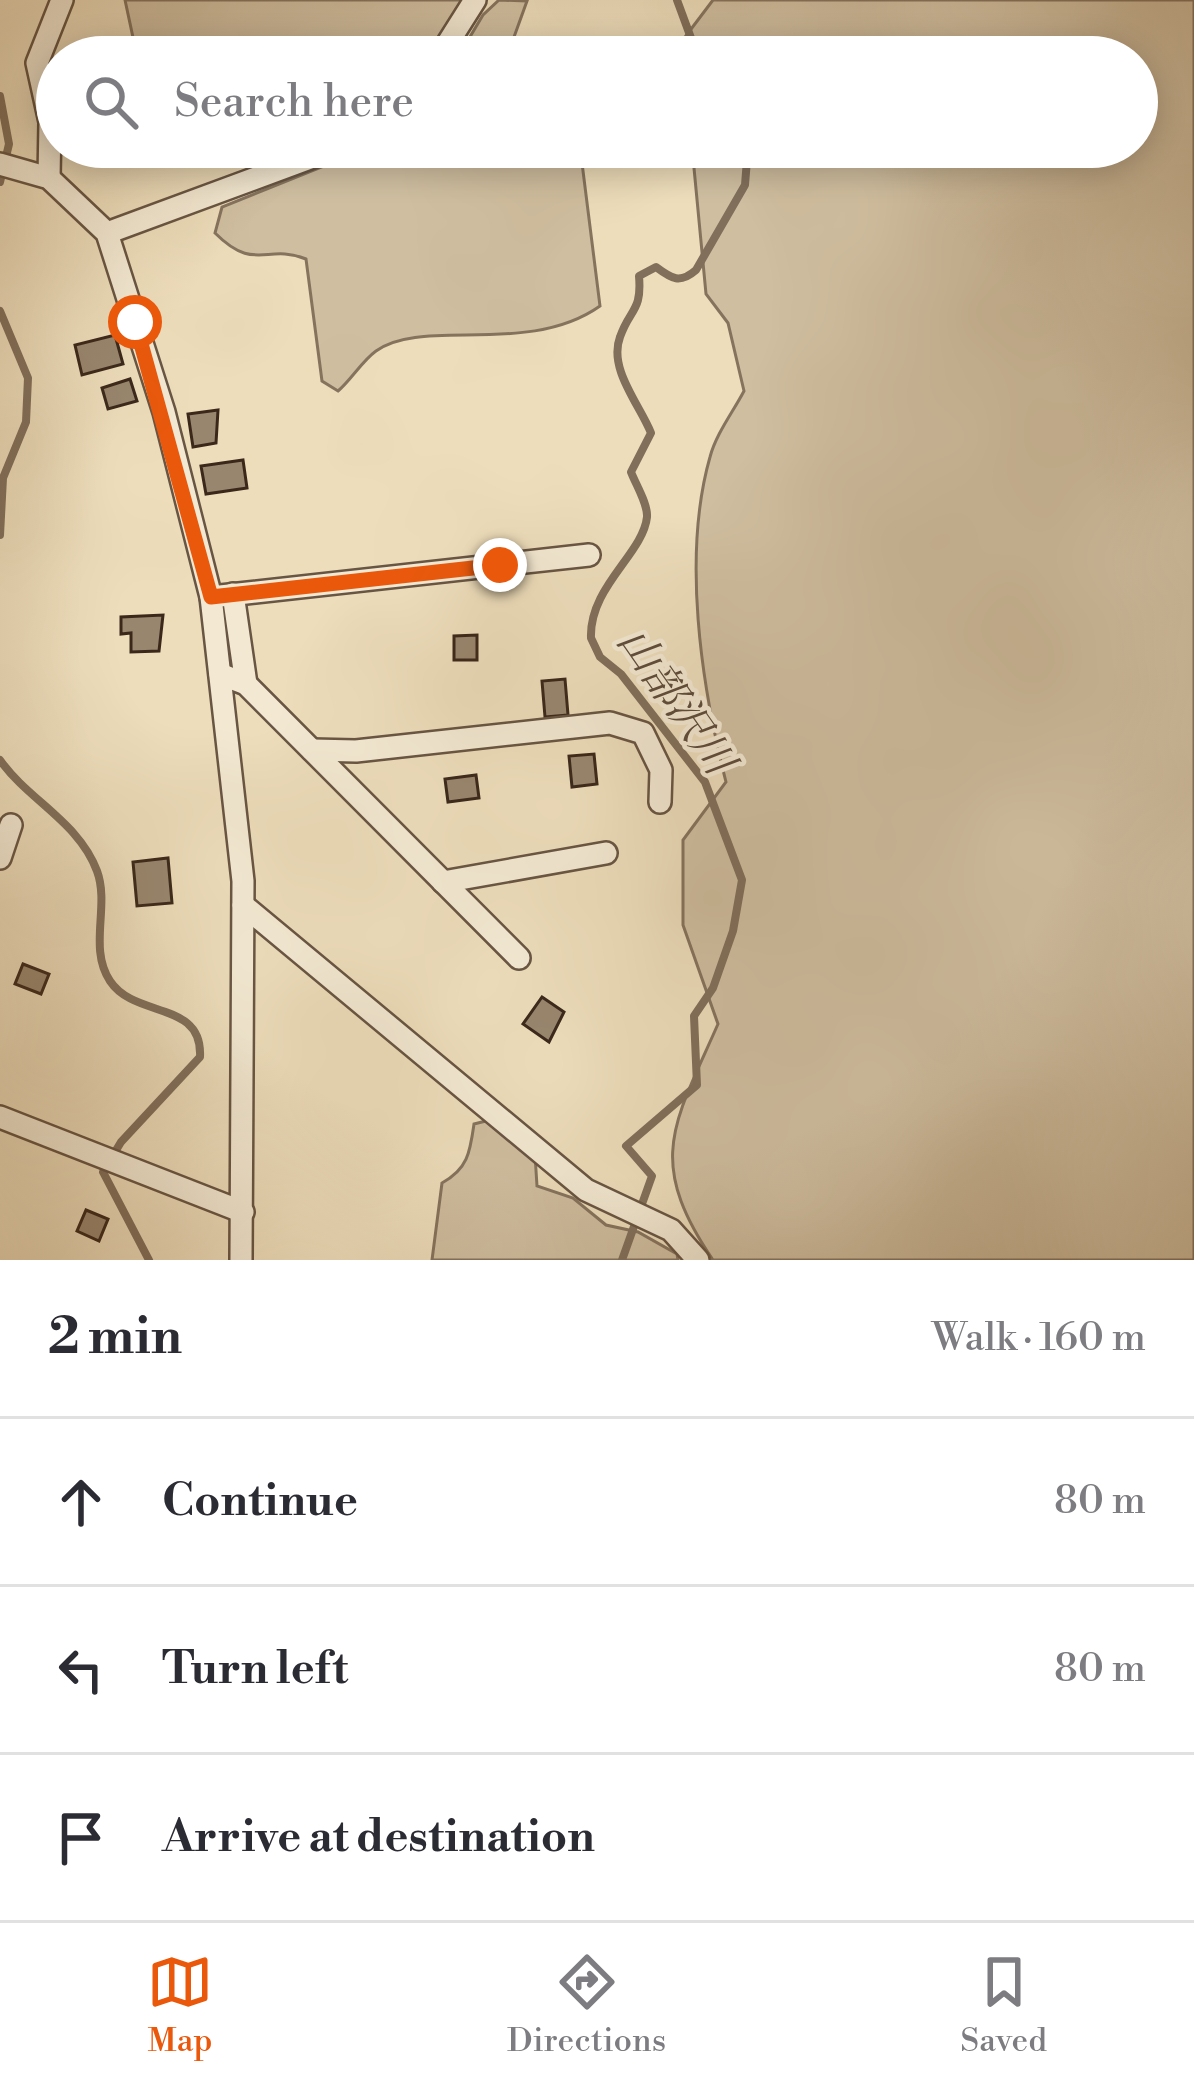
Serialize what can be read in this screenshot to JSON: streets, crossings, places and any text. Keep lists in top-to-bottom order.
{
  "water": ["山部沢川"],
  "page": {
    "search": "Search here",
    "heading": ["2 min", "Walk · 160 m"],
    "list": [
      ["Continue", "80 m"],
      ["Turn left", "80 m"],
      "Arrive at destination"
    ],
    "nav": ["Map", "Directions", "Saved"]
  }
}
